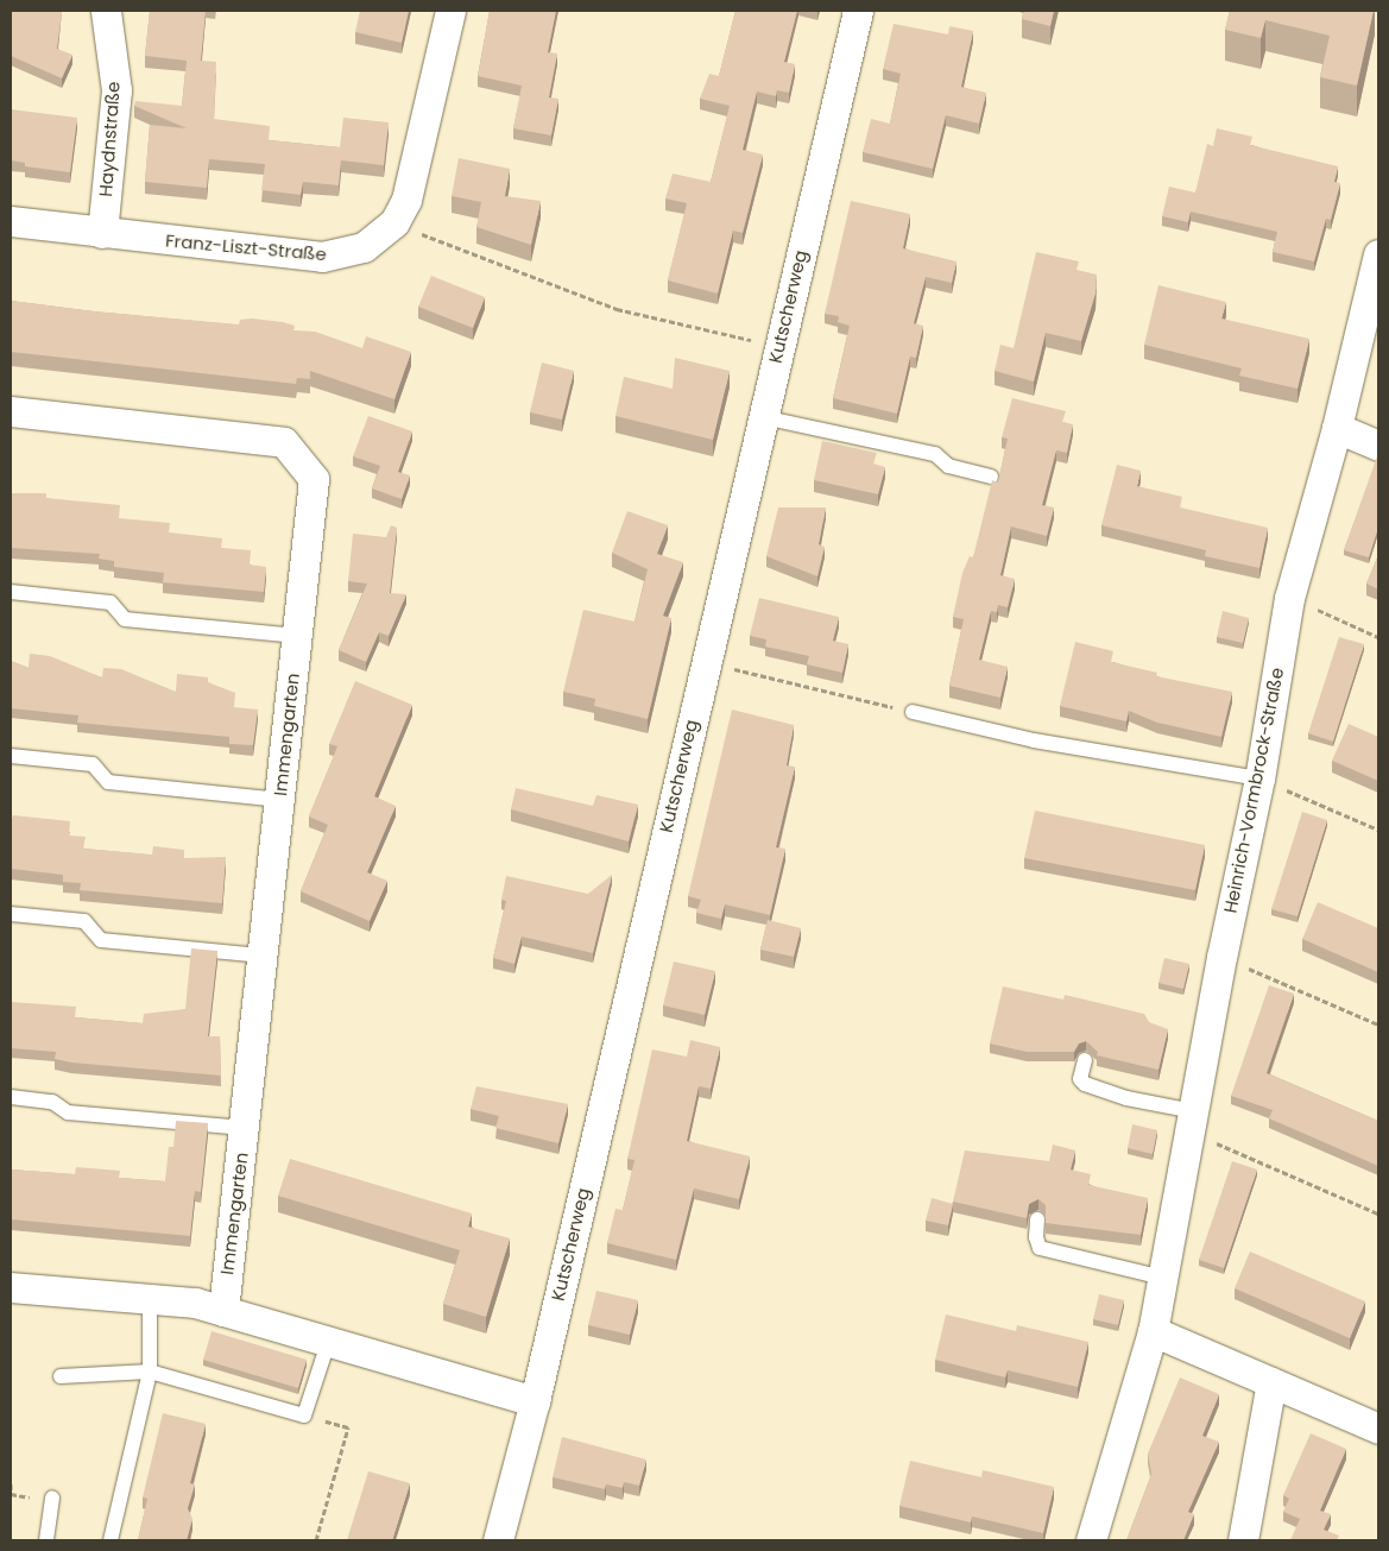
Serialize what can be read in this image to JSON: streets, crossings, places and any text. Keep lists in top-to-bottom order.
{
  "streets": {
    "street": [
      "Haydnstraße",
      "Franz-Liszt-Straße",
      "Kutscherweg",
      "Immengarten",
      "Heinrich-Vormbrock-Straße"
    ]
  },
  "crossings": [
    ["Haydnstraße", "Franz-Liszt-Straße"]
  ]
}
